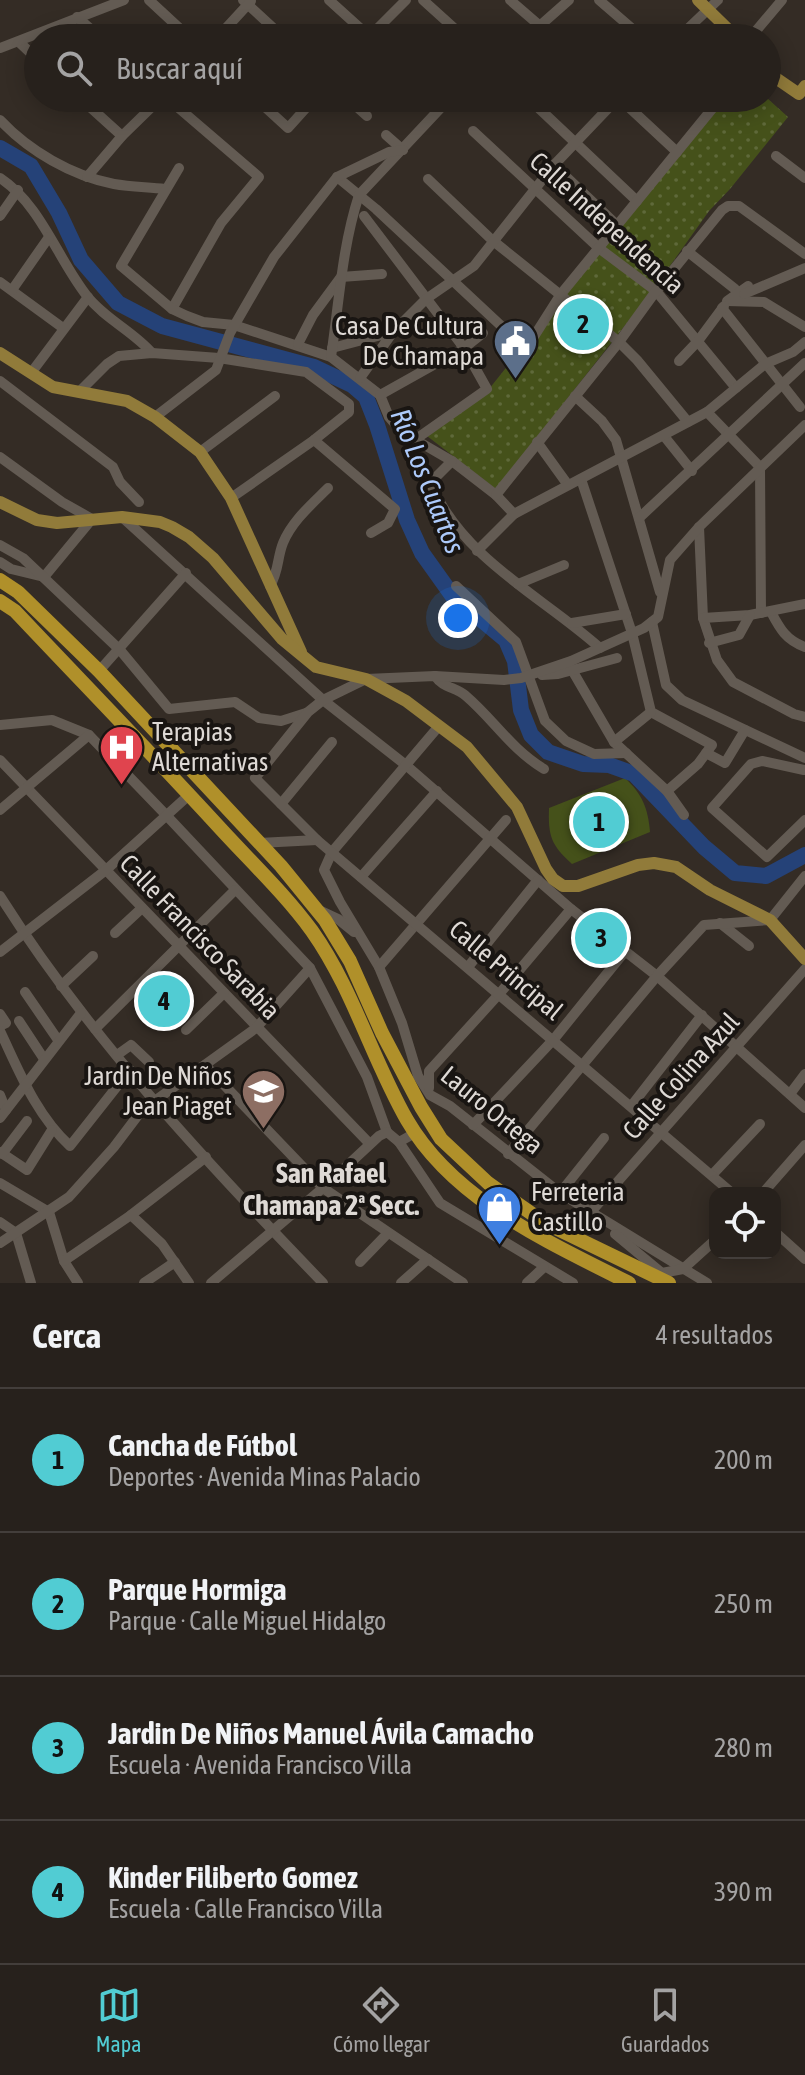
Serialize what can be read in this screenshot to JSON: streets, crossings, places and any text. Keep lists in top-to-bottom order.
{
  "streets": {
    "street": [
      "Calle Independencia",
      "Calle Francisco Sarabia",
      "Calle Principal",
      "Calle Colina Azul",
      "Lauro Ortega"
    ]
  },
  "crossings": [
    ["Calle Principal", "Calle Colina Azul"],
    ["Calle Principal", "Lauro Ortega"],
    ["Calle Colina Azul", "Lauro Ortega"]
  ],
  "districts": ["San Rafael Chamapa 2ª Secc."],
  "water": ["Río Los Cuartos"],
  "places": {
    "public building": ["Casa De Cultura De Chamapa"],
    "hospital": ["Terapias Alternativas"],
    "school or university": ["Jardin De Niños Jean Piaget"],
    "shop": ["Ferreteria Castillo"]
  },
  "page": {
    "search": "Buscar aquí",
    "pins": [
      "2",
      "1",
      "3",
      "4"
    ],
    "heading": ["Cerca", "4 resultados"],
    "list": [
      {
        "mark": "1",
        "name": "Cancha de Fútbol",
        "note": "Deportes · Avenida Minas Palacio",
        "value": "200 m"
      },
      {
        "mark": "2",
        "name": "Parque Hormiga",
        "note": "Parque · Calle Miguel Hidalgo",
        "value": "250 m"
      },
      {
        "mark": "3",
        "name": "Jardin De Niños Manuel Ávila Camacho",
        "note": "Escuela · Avenida Francisco Villa",
        "value": "280 m"
      },
      {
        "mark": "4",
        "name": "Kinder Filiberto Gomez",
        "note": "Escuela · Calle Francisco Villa",
        "value": "390 m"
      }
    ],
    "nav": ["Mapa", "Cómo llegar", "Guardados"]
  }
}
